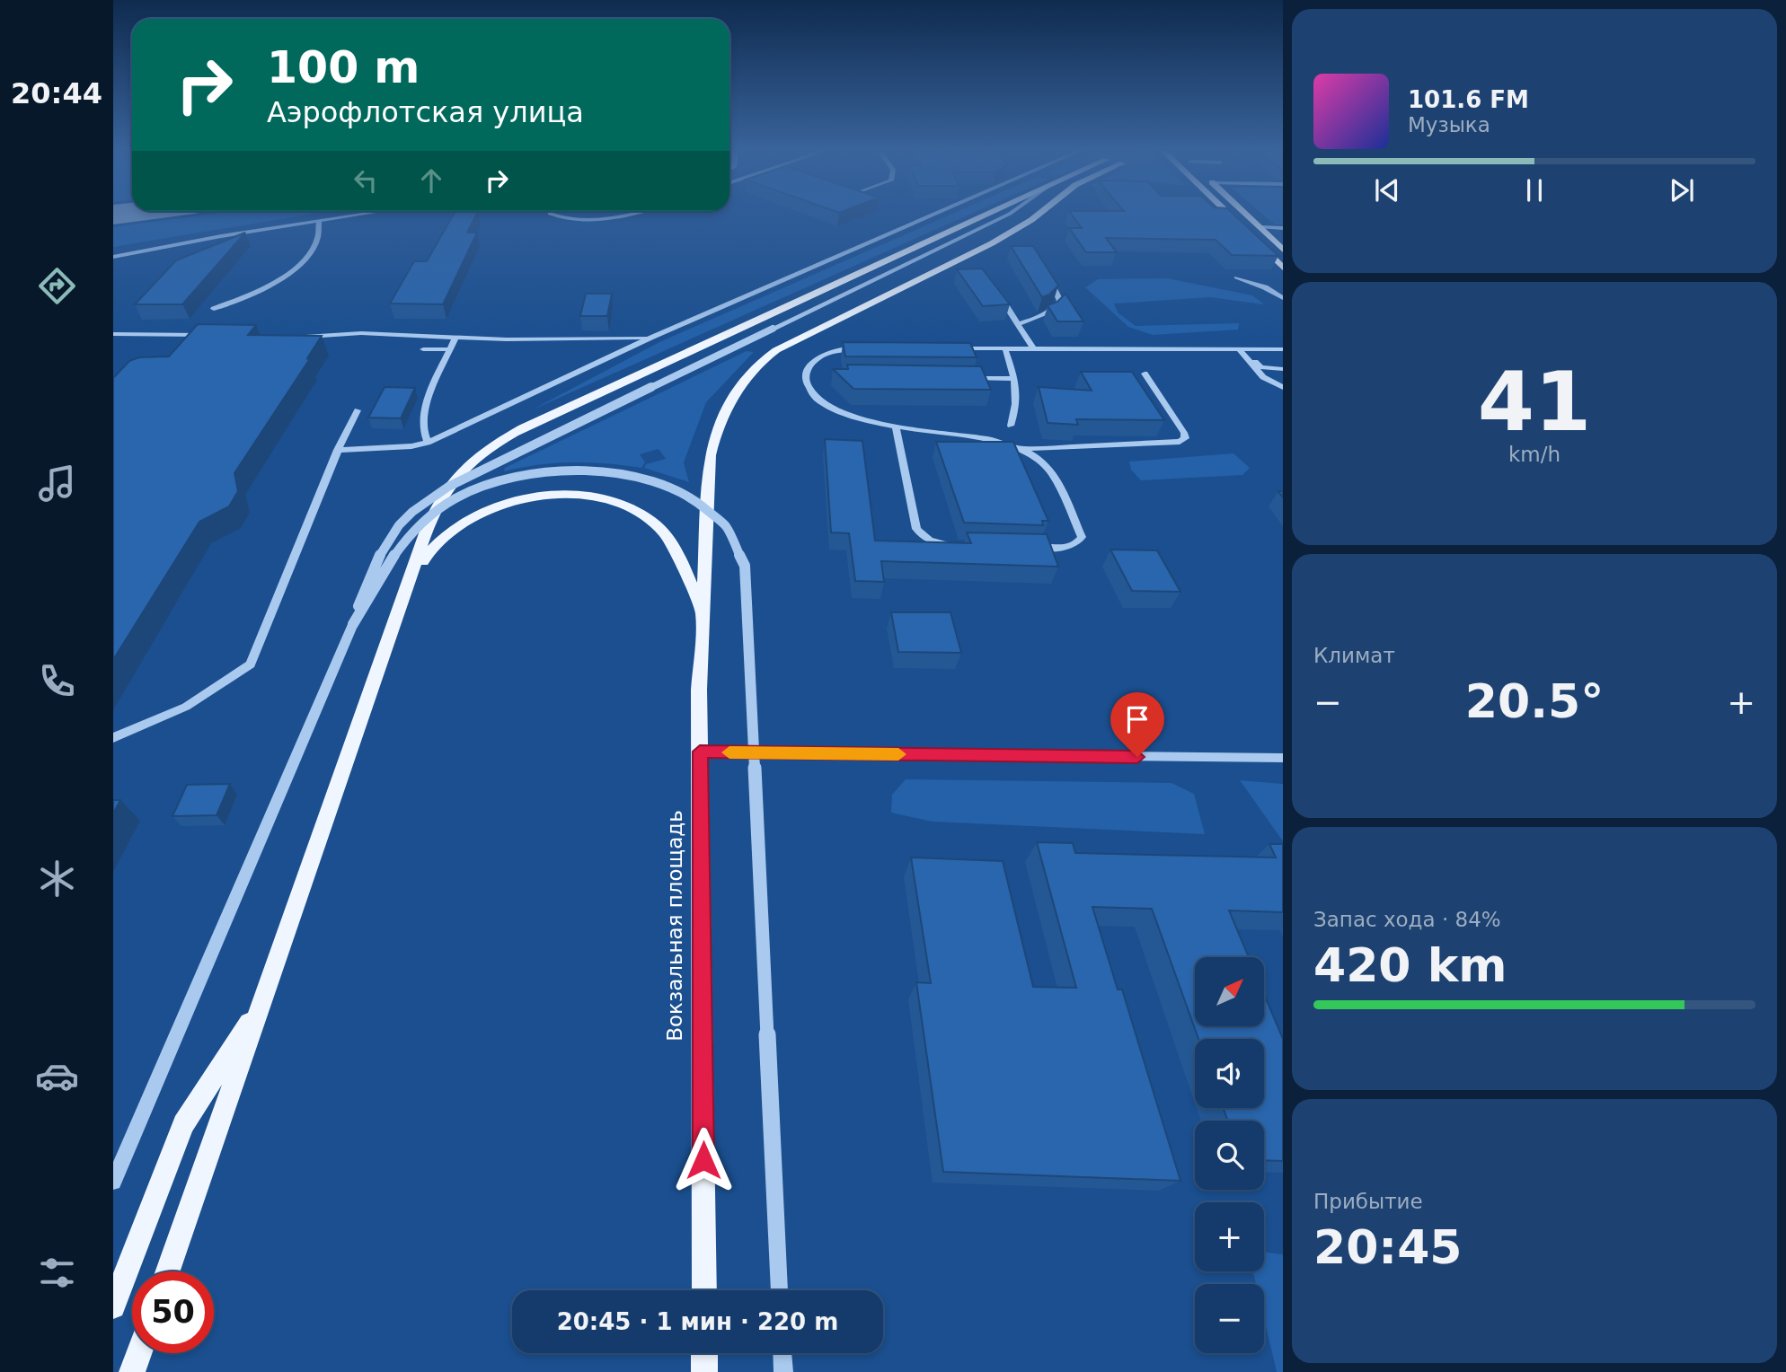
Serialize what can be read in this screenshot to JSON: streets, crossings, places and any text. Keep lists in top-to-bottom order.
{
  "streets": {
    "main road": ["Вокзальная площадь"]
  },
  "north": "top right",
  "page": {
    "tabs": "20:44",
    "turn": ["100 m", "Аэрофлотская улица"],
    "song": ["101.6 FM", "Музыка"],
    "tile": [
      ["41", "km/h"],
      "Климат",
      ["Запас хода · 84%", "420 km"],
      ["Прибытие", "20:45"]
    ],
    "heat": ["−", "20.5°", "+"],
    "map_buttons": ["+", "−"],
    "limit": "50",
    "trip": "20:45 · 1 мин · 220 m"
  }
}
